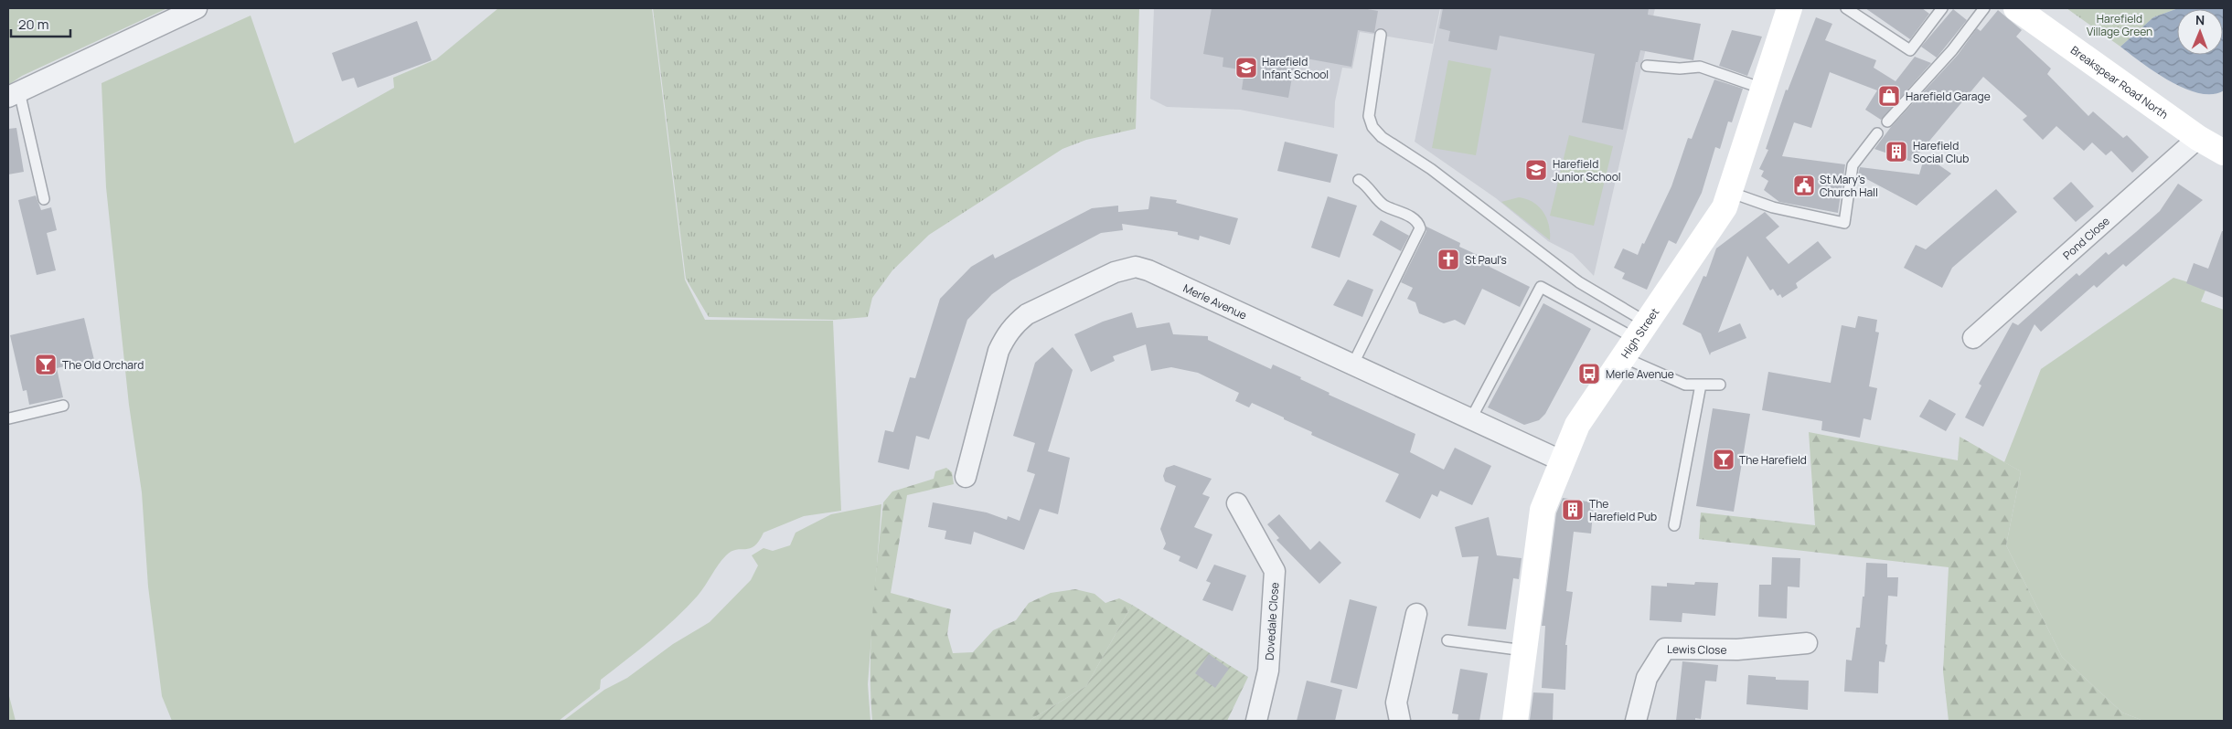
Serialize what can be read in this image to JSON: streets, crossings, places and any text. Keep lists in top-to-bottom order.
{
  "streets": {
    "street": [
      "Breakspear Road North",
      "Pond Close",
      "Merle Avenue",
      "High Street",
      "Dovedale Close",
      "Lewis Close"
    ]
  },
  "crossings": [
    ["Breakspear Road North", "Pond Close"],
    ["Merle Avenue", "High Street"]
  ],
  "parks": ["Harefield Village Green"],
  "places": {
    "school or university": ["Harefield Infant School", "Harefield Junior School"],
    "shop": ["Harefield Garage"],
    "building": ["Harefield Social Club", "The Harefield Pub"],
    "public building": ["St Mary's Church Hall"],
    "church": ["St Paul's"],
    "bar": ["The Old Orchard", "The Harefield"],
    "bus stop": ["Merle Avenue"]
  },
  "scale_bar": "20 m",
  "north": "top"
}
